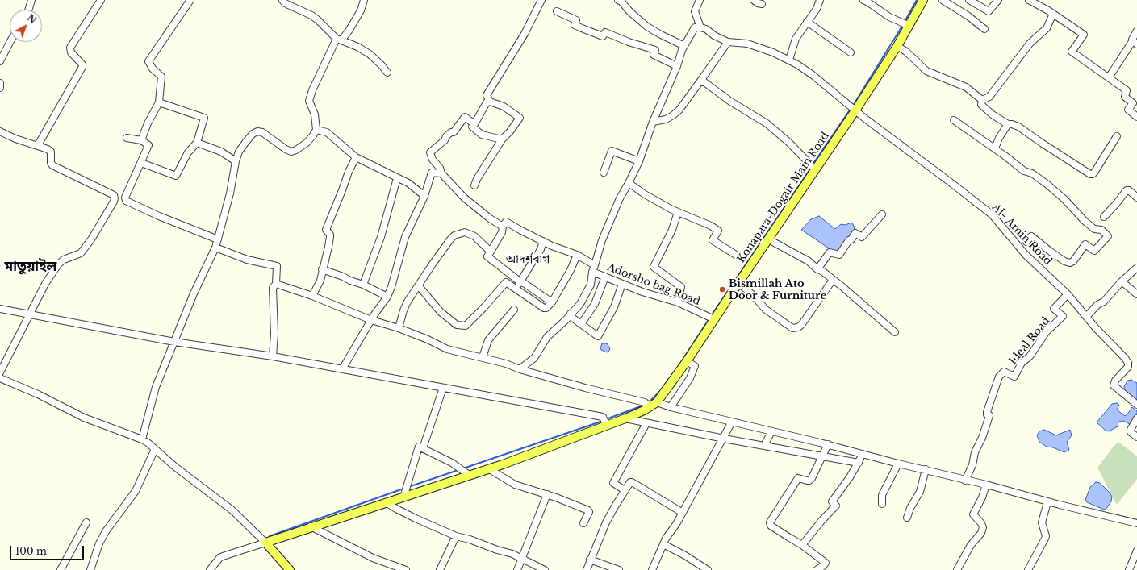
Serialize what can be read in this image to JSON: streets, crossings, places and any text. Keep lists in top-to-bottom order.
{
  "streets": {
    "main road": ["Konapara-Dogair Main Road"],
    "street": ["Al- Amin Road", "Adorsho bag Road", "Ideal Road"]
  },
  "crossings": [
    ["Konapara-Dogair Main Road", "Al- Amin Road"],
    ["Konapara-Dogair Main Road", "Adorsho bag Road"],
    ["Al- Amin Road", "Ideal Road"]
  ],
  "districts": ["আদর্শবাগ", "মাতুয়াইল"],
  "places": ["Bismillah Ato Door & Furniture"],
  "scale_bar": "100 m",
  "north": "top right"
}
